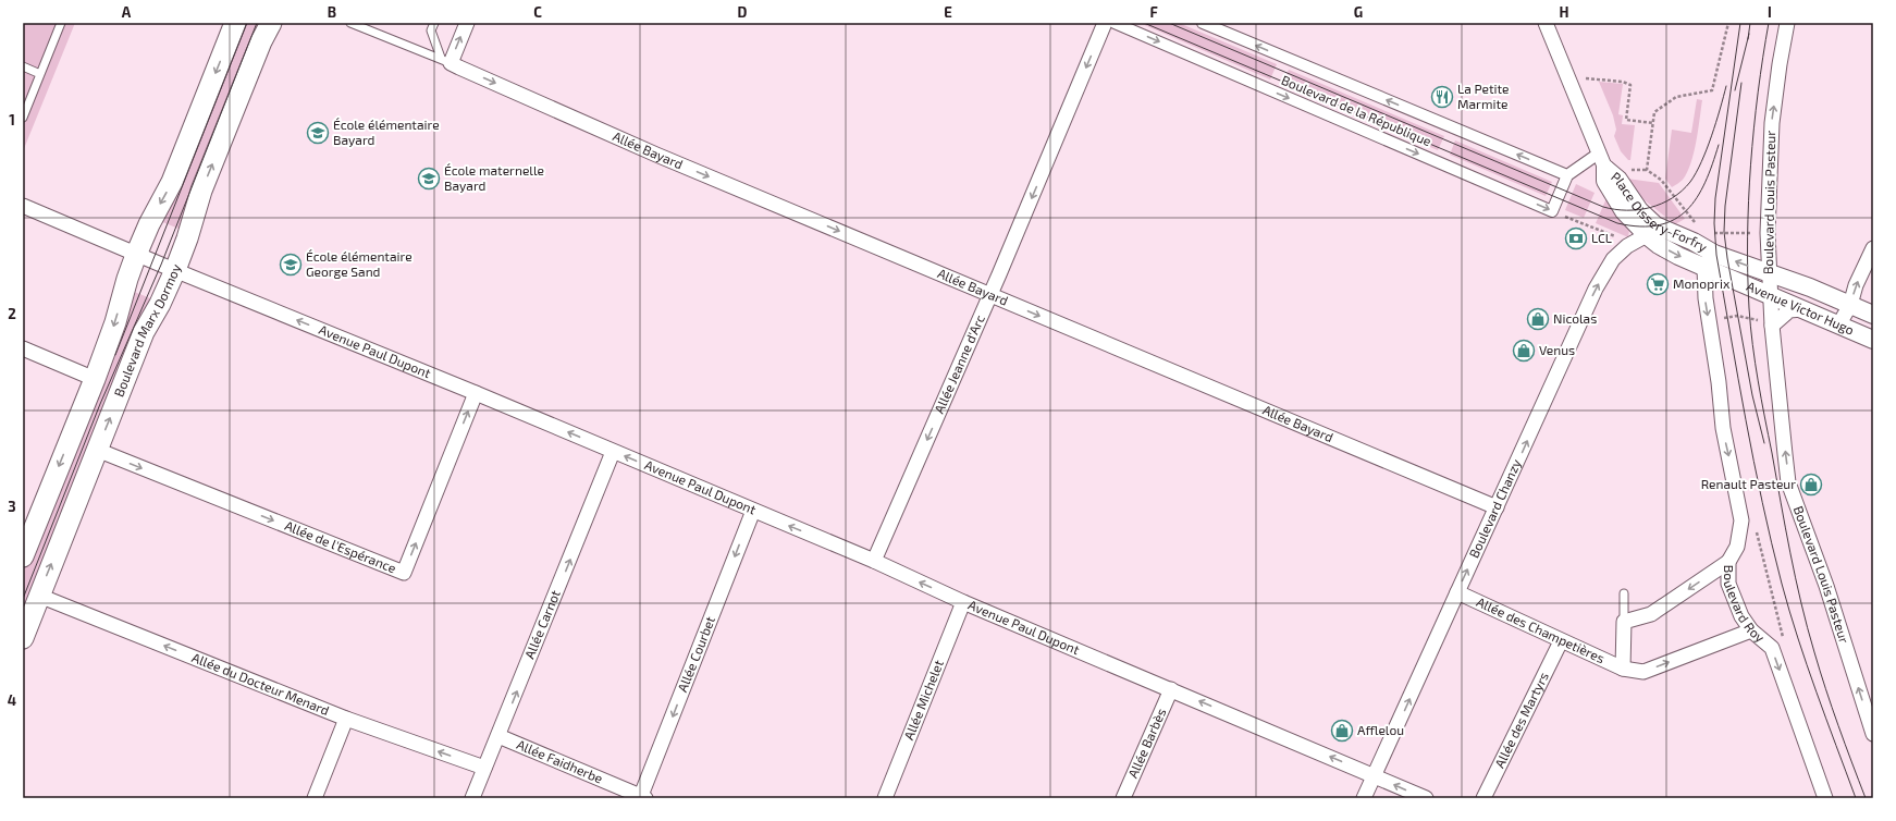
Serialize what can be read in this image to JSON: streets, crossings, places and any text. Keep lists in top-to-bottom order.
{
  "streets": {
    "main road": ["Boulevard Marx Dormoy"],
    "street": [
      "Boulevard de la République",
      "Allée Bayard",
      "Boulevard Louis Pasteur",
      "Place Oissery-Forfry",
      "Avenue Victor Hugo",
      "Avenue Paul Dupont",
      "Allée Jeanne d'Arc",
      "Boulevard Chanzy",
      "Allée de l'Espérance",
      "Boulevard Roy",
      "Allée Carnot",
      "Allée des Champetières",
      "Allée Courbet",
      "Allée du Docteur Menard",
      "Allée Michelet",
      "Allée des Martyrs",
      "Allée Barbès",
      "Allée Faidherbe"
    ]
  },
  "crossings": [
    ["Allée Bayard", "Allée Jeanne d'Arc"],
    ["Allée Bayard", "Boulevard Chanzy"],
    ["Boulevard Louis Pasteur", "Avenue Victor Hugo"],
    ["Place Oissery-Forfry", "Avenue Victor Hugo"],
    ["Place Oissery-Forfry", "Boulevard Chanzy"],
    ["Place Oissery-Forfry", "Boulevard Roy"],
    ["Avenue Victor Hugo", "Boulevard Roy"],
    ["Boulevard Marx Dormoy", "Avenue Paul Dupont"],
    ["Boulevard Marx Dormoy", "Allée de l'Espérance"],
    ["Boulevard Marx Dormoy", "Allée du Docteur Menard"],
    ["Avenue Paul Dupont", "Allée Jeanne d'Arc"],
    ["Avenue Paul Dupont", "Boulevard Chanzy"],
    ["Avenue Paul Dupont", "Allée de l'Espérance"],
    ["Avenue Paul Dupont", "Allée Carnot"],
    ["Avenue Paul Dupont", "Allée Courbet"],
    ["Avenue Paul Dupont", "Allée Michelet"],
    ["Avenue Paul Dupont", "Allée Barbès"],
    ["Boulevard Chanzy", "Allée des Champetières"],
    ["Boulevard Roy", "Allée des Champetières"],
    ["Allée Carnot", "Allée du Docteur Menard"],
    ["Allée Carnot", "Allée Faidherbe"],
    ["Allée des Champetières", "Allée des Martyrs"],
    ["Allée Courbet", "Allée Faidherbe"]
  ],
  "one_way": [
    "Allée Bayard",
    "Boulevard Louis Pasteur",
    "Avenue Paul Dupont",
    "Allée Jeanne d'Arc",
    "Boulevard Chanzy",
    "Boulevard Roy",
    "Allée Carnot",
    "Allée Courbet",
    "Allée du Docteur Menard"
  ],
  "places": {
    "restaurant": ["La Petite Marmite"],
    "school or university": ["École élémentaire Bayard", "École maternelle Bayard", "École élémentaire George Sand"],
    "bank": ["LCL"],
    "supermarket": ["Monoprix"],
    "shop": [
      "Nicolas",
      "Venus",
      "Renault Pasteur",
      "Afflelou"
    ]
  },
  "grid": {
    "columns": [
      "A",
      "B",
      "C",
      "D",
      "E",
      "F",
      "G",
      "H",
      "I"
    ],
    "rows": [
      "1",
      "2",
      "3",
      "4"
    ]
  }
}
